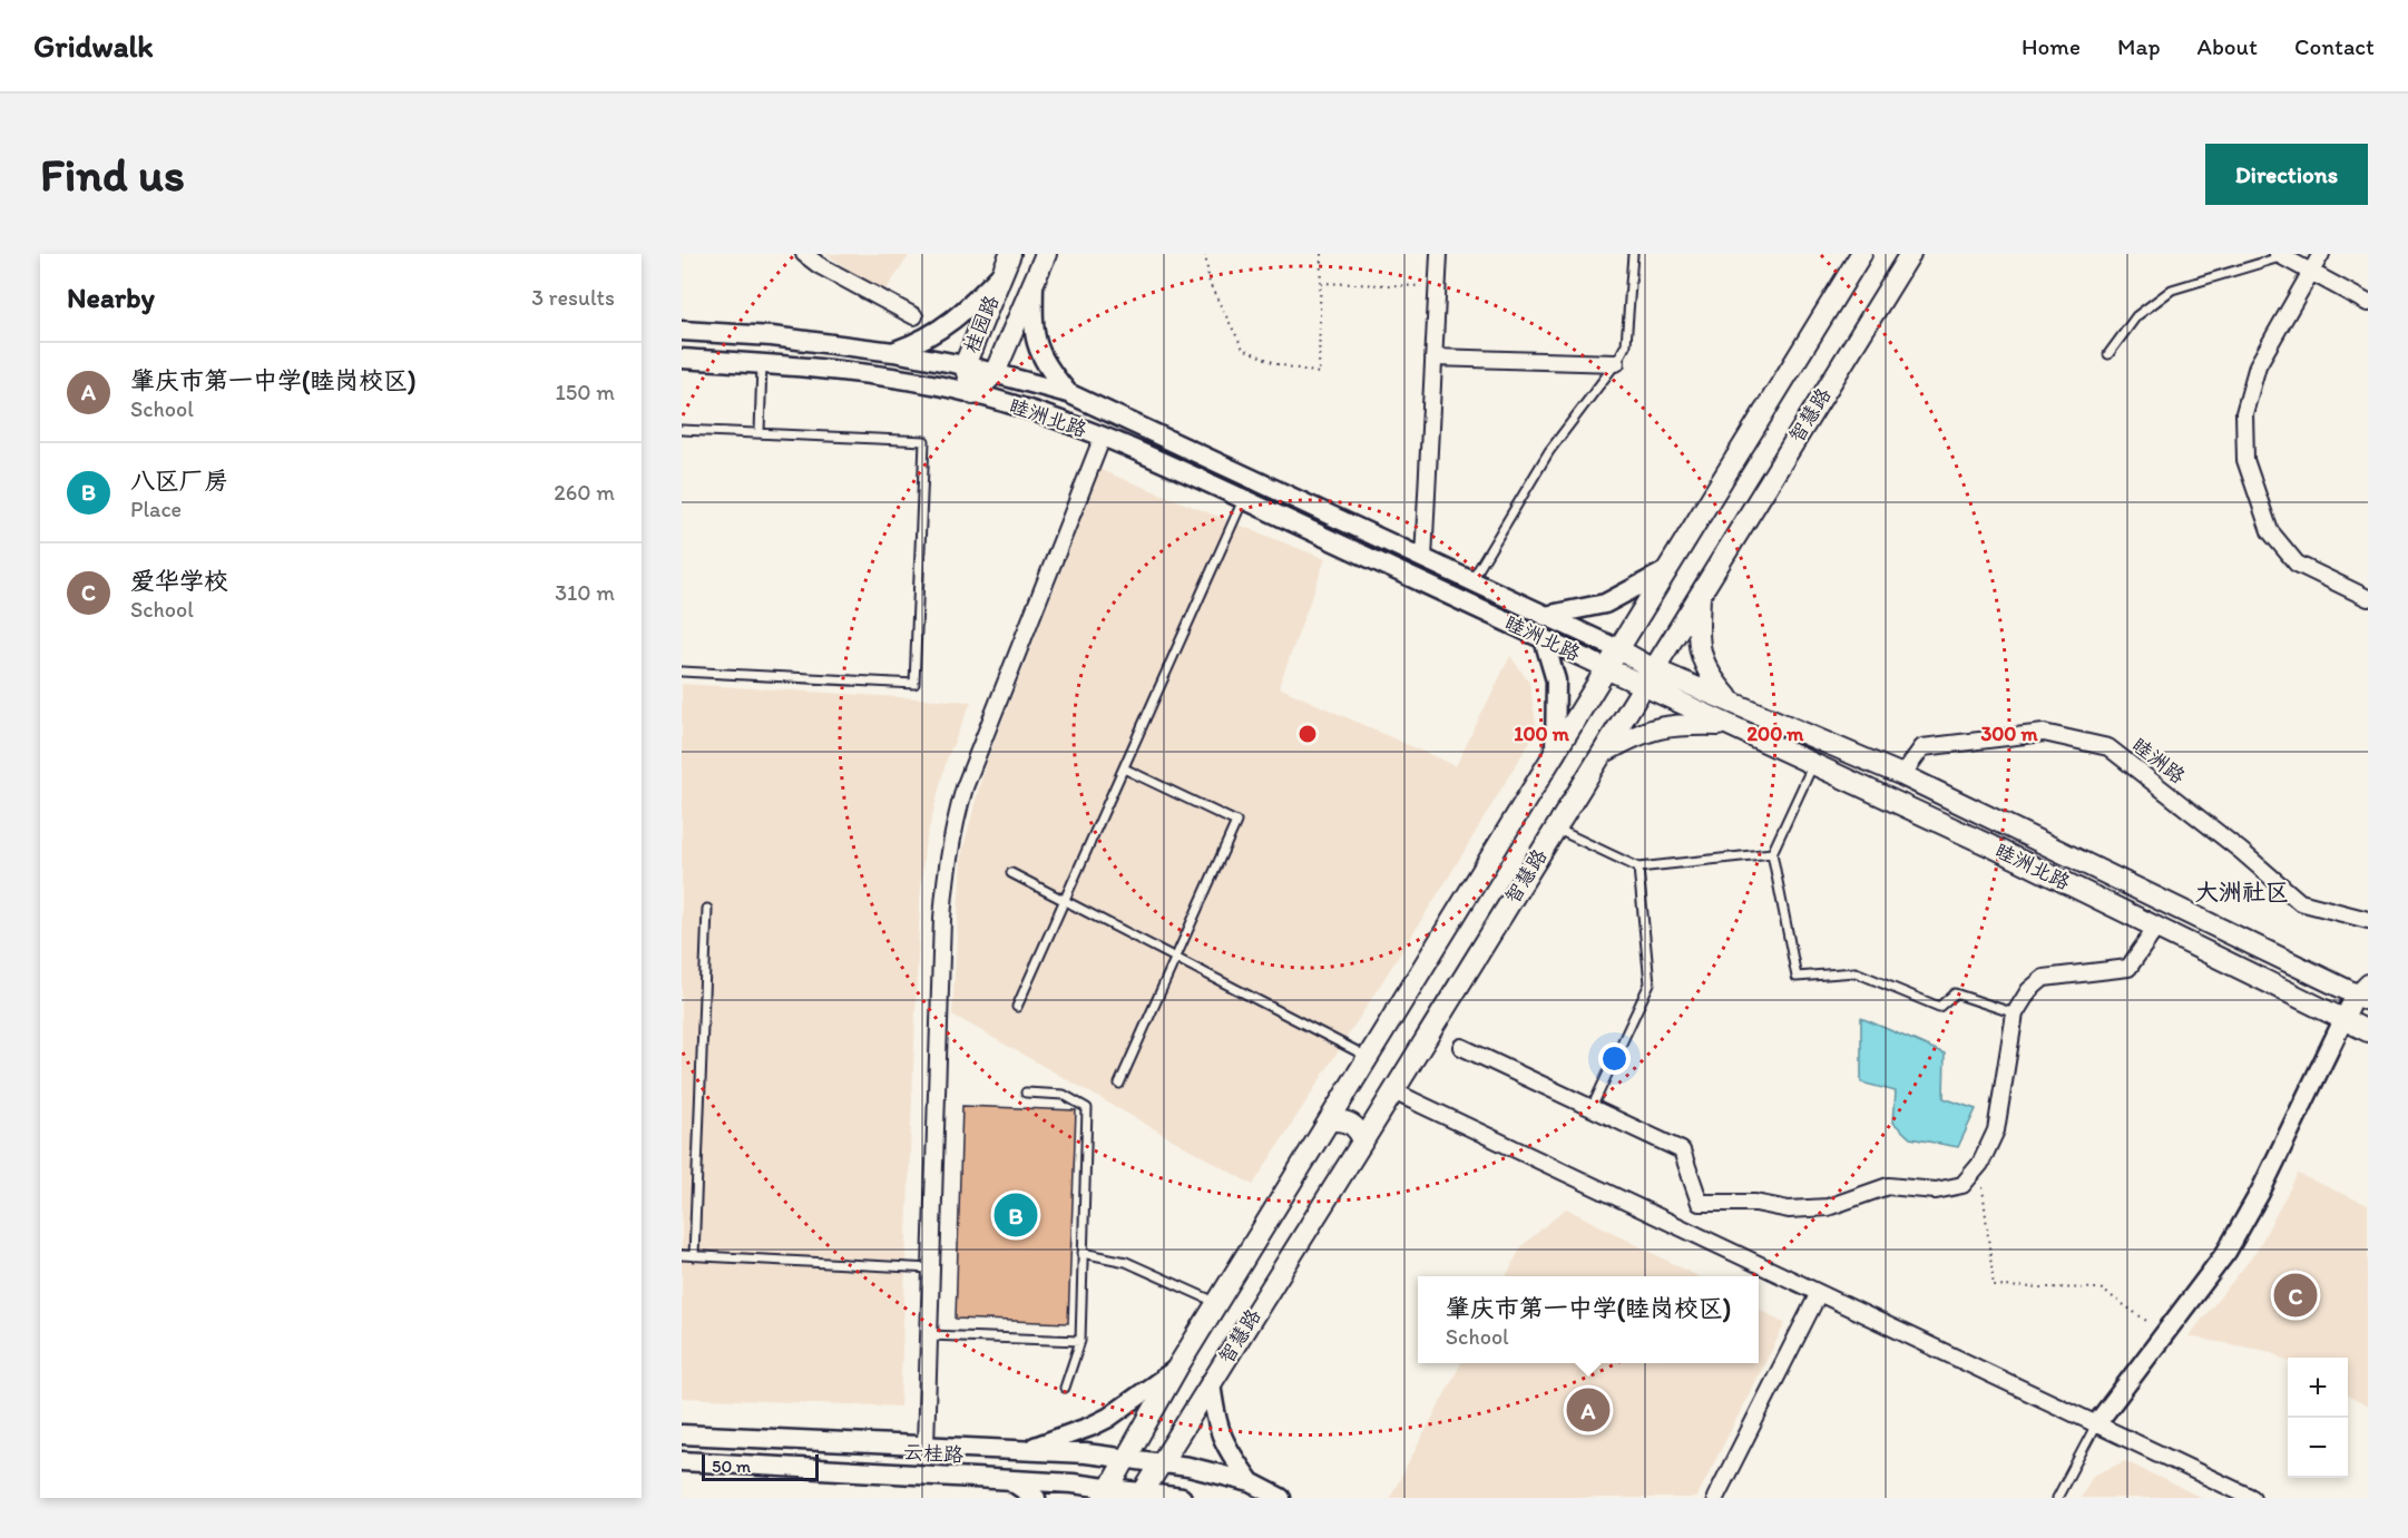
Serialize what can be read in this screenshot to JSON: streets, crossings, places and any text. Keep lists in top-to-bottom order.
{
  "streets": {
    "main road": ["桂园路", "智慧路", "睦洲北路"],
    "street": ["睦洲路", "云桂路"]
  },
  "crossings": [
    ["桂园路", "睦洲北路"],
    ["智慧路", "睦洲北路"],
    ["智慧路", "云桂路"],
    ["睦洲北路", "睦洲路"]
  ],
  "districts": ["大洲社区"],
  "scale_bar": "50 m",
  "page": {
    "header": "Gridwalk",
    "nav": [
      "Home",
      "Map",
      "About",
      "Contact"
    ],
    "buttons": "Directions",
    "title": "Find us",
    "heading": ["Nearby", "3 results"],
    "list": [
      {
        "mark": "A",
        "name": "肇庆市第一中学(睦岗校区)",
        "note": "School",
        "value": "150 m"
      },
      {
        "mark": "B",
        "name": "八区厂房",
        "note": "Place",
        "value": "260 m"
      },
      {
        "mark": "C",
        "name": "爱华学校",
        "note": "School",
        "value": "310 m"
      }
    ],
    "pins": ["B", "C", "A"],
    "popup": ["肇庆市第一中学(睦岗校区)", "School"],
    "map_buttons": ["+", "−"],
    "scale": "50 m"
  },
  "rings": ["100 m", "200 m", "300 m"]
}
